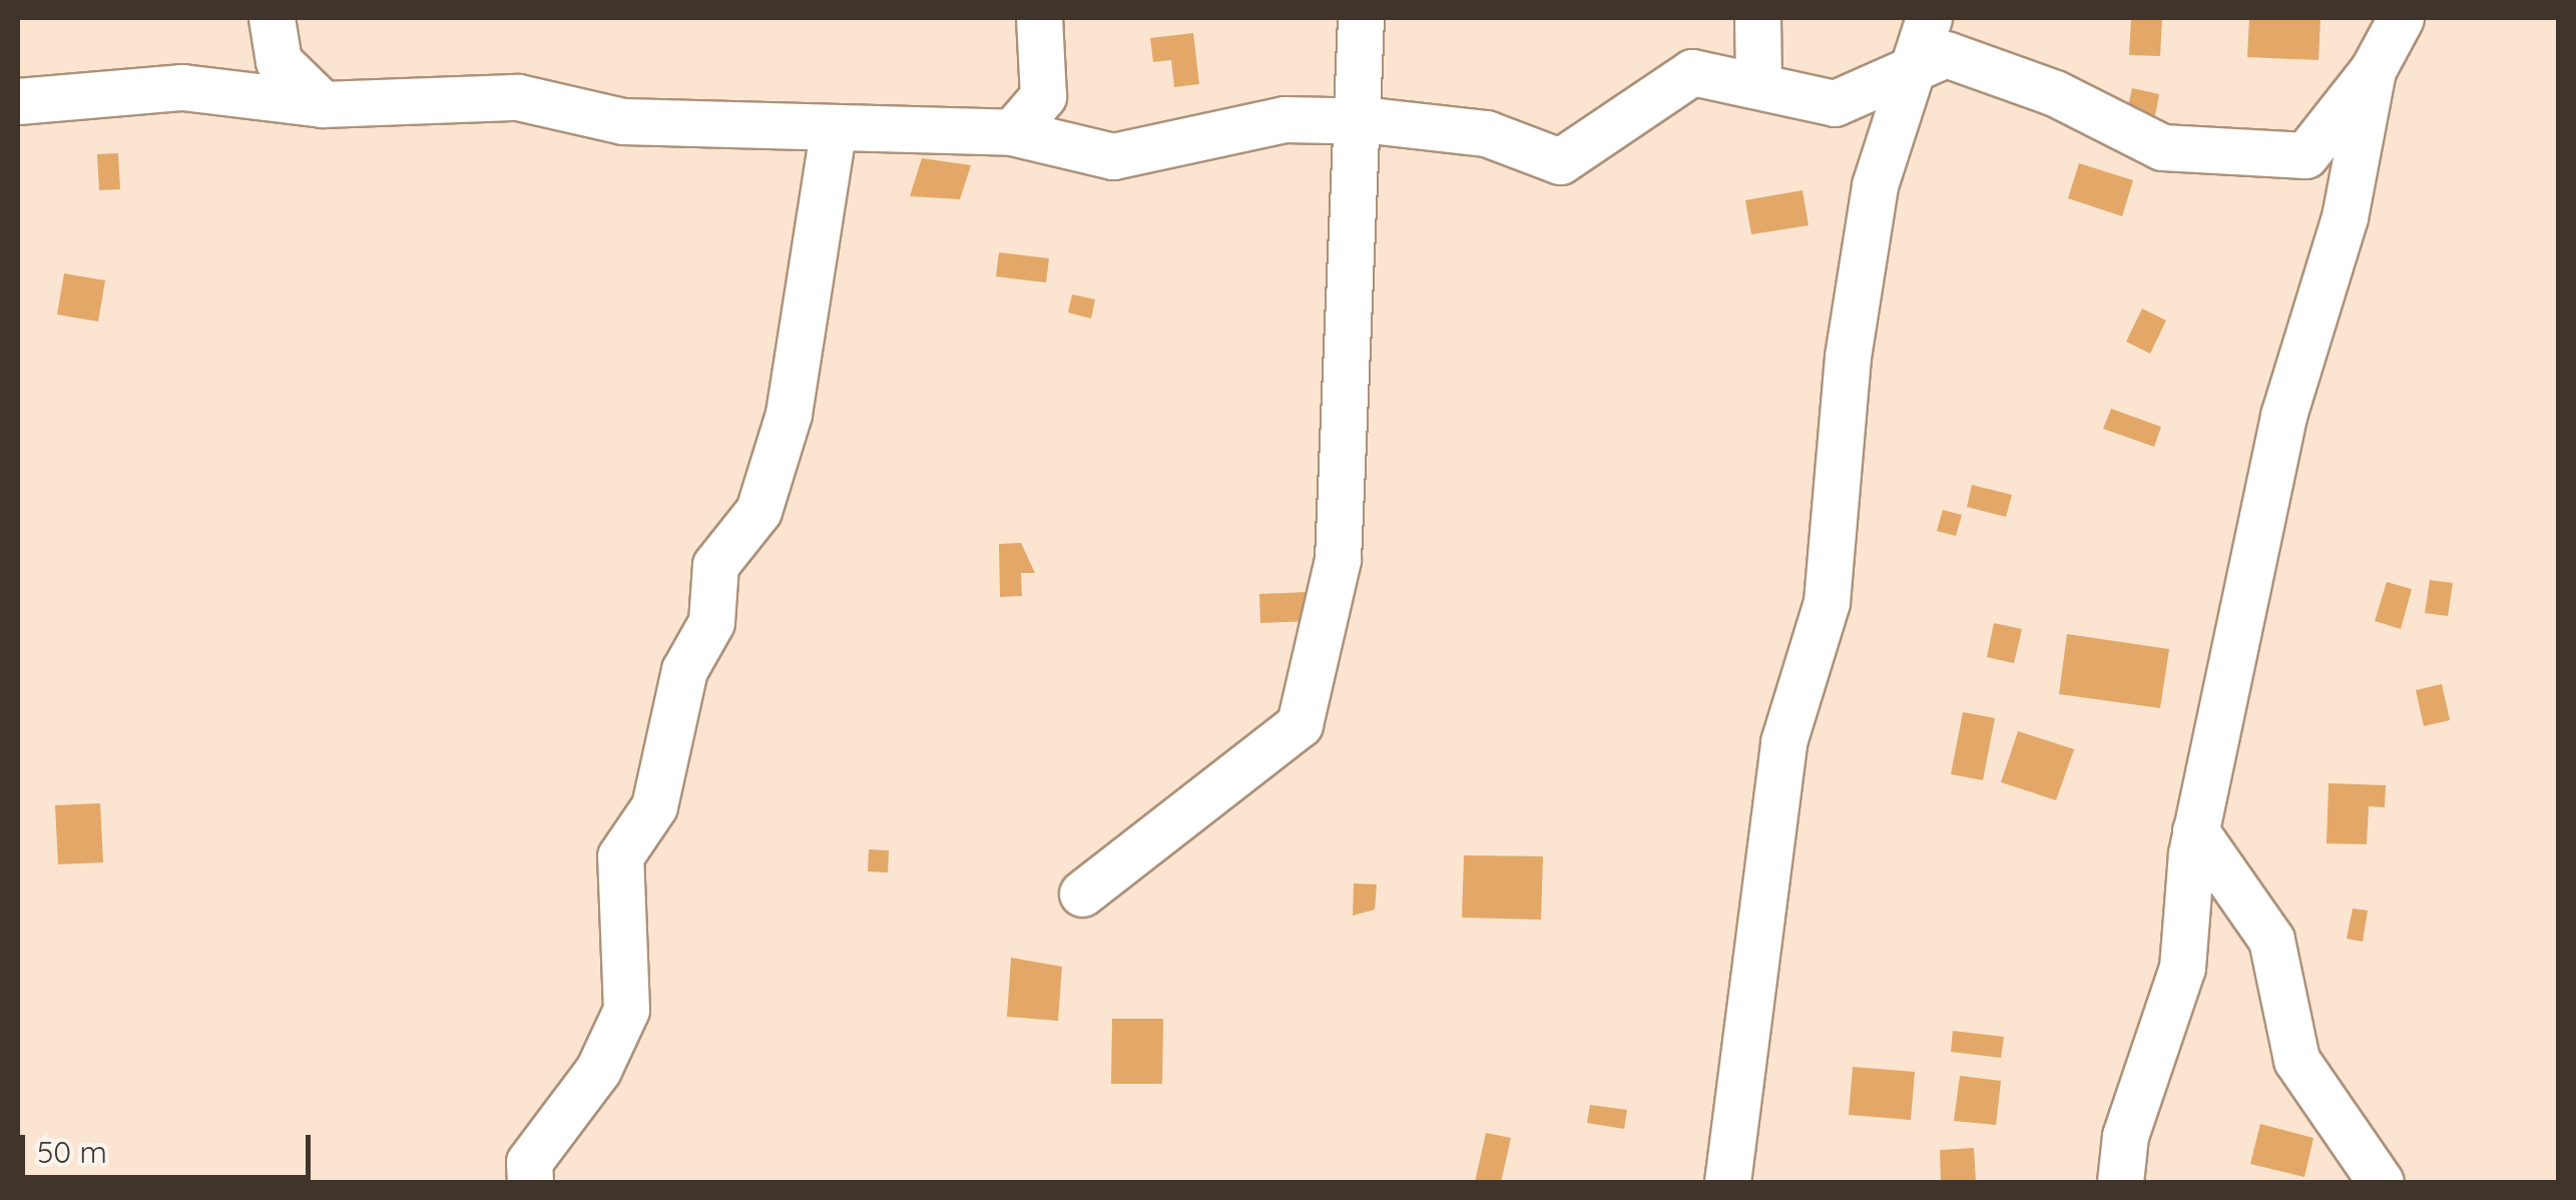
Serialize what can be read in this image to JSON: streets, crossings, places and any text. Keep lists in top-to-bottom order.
{
  "scale_bar": "50 m"
}
